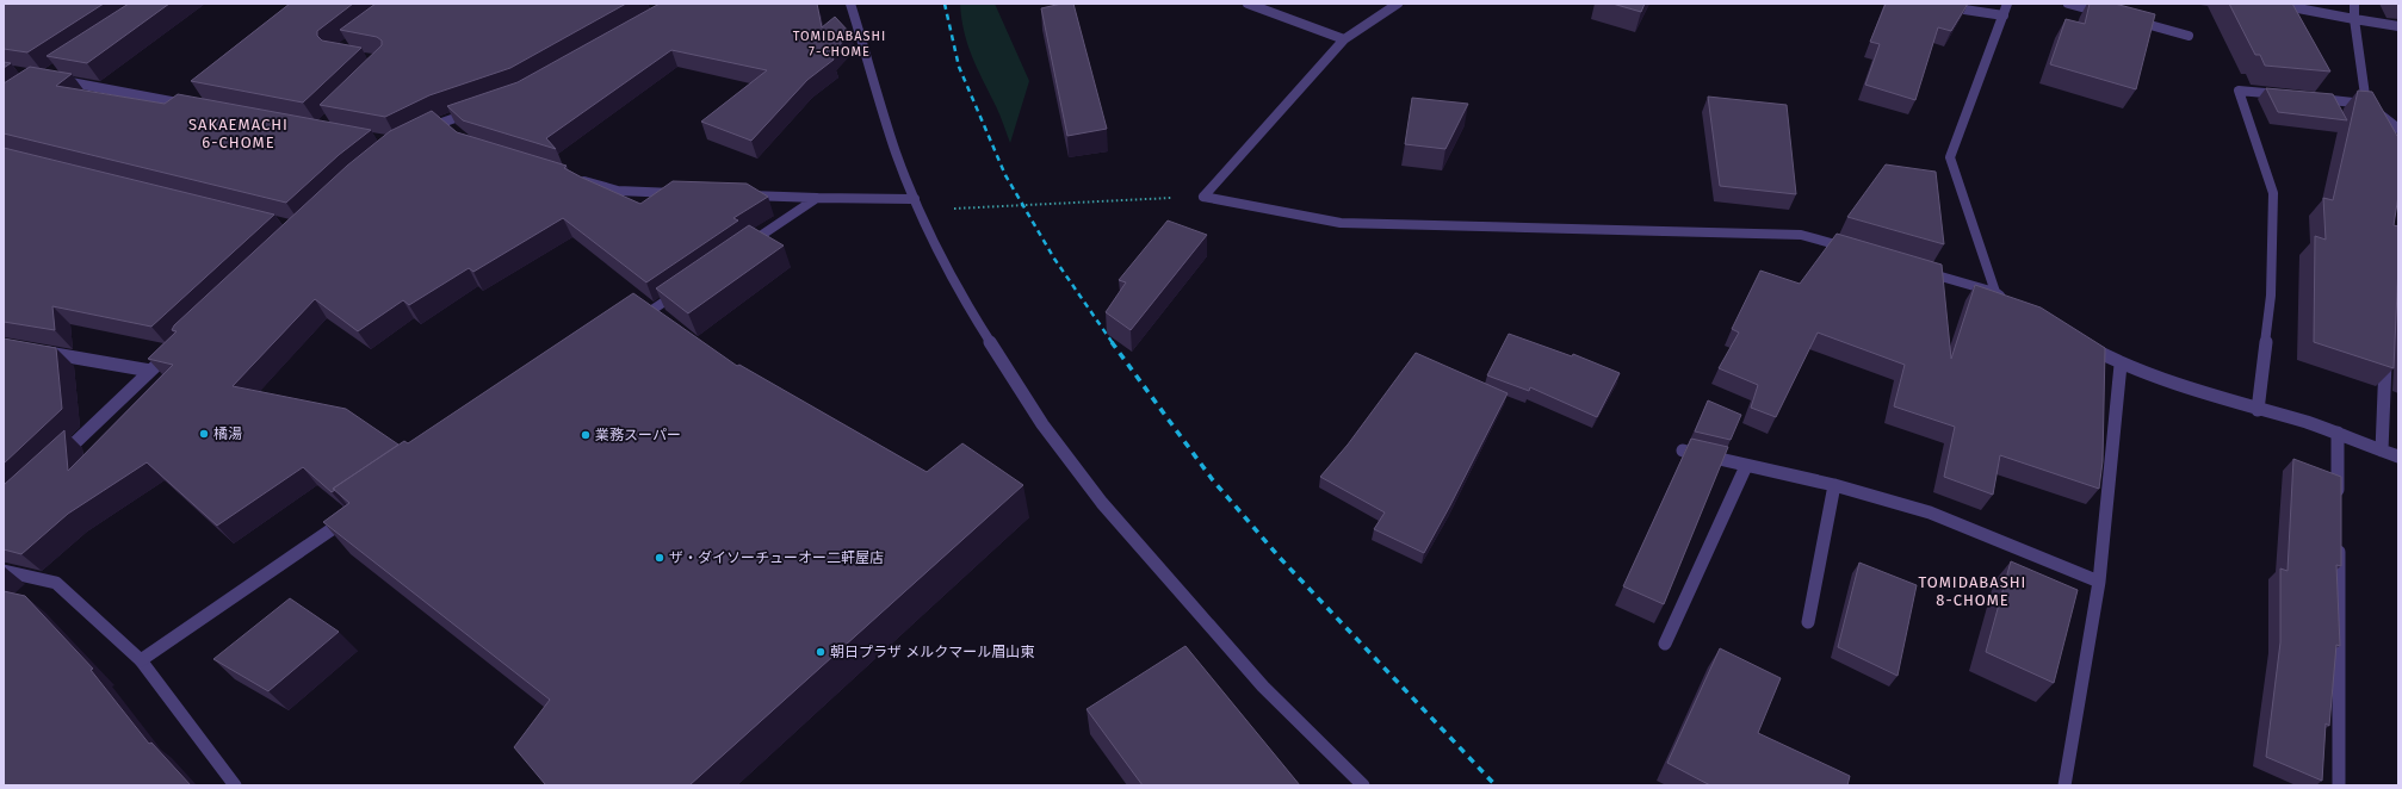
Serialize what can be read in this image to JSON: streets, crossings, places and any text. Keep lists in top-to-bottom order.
{
  "districts": ["TOMIDABASHI 7-CHOME", "SAKAEMACHI 6-CHOME", "TOMIDABASHI 8-CHOME"],
  "places": [
    "橘湯",
    "業務スーパー",
    "ザ・ダイソーチューオー二軒屋店",
    "朝日プラザ メルクマール眉山東"
  ]
}
